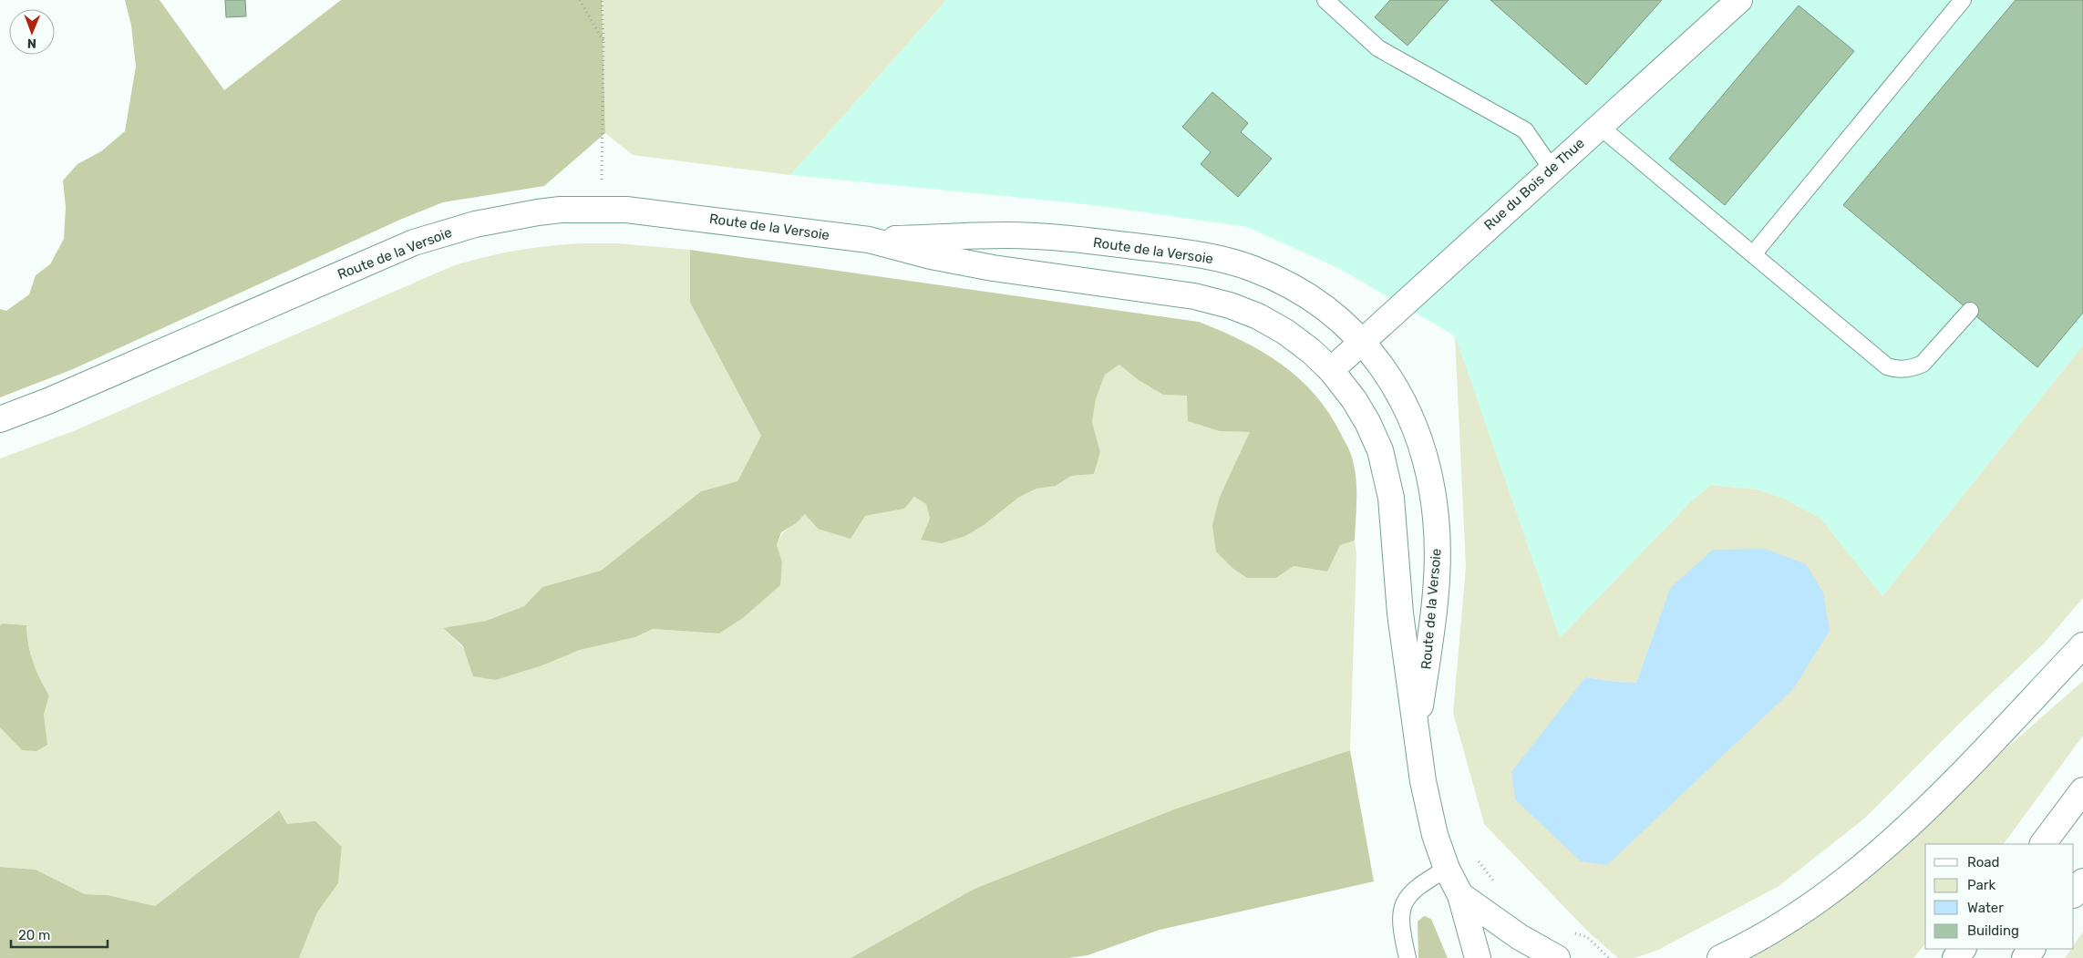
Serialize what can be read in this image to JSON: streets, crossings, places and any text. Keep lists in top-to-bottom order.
{
  "streets": {
    "main road": ["Rue du Bois de Thue", "Route de la Versoie"]
  },
  "crossings": [
    ["Rue du Bois de Thue", "Route de la Versoie"]
  ],
  "legend": [
    "Road",
    "Park",
    "Water",
    "Building"
  ],
  "scale_bar": "20 m",
  "north": "bottom"
}
